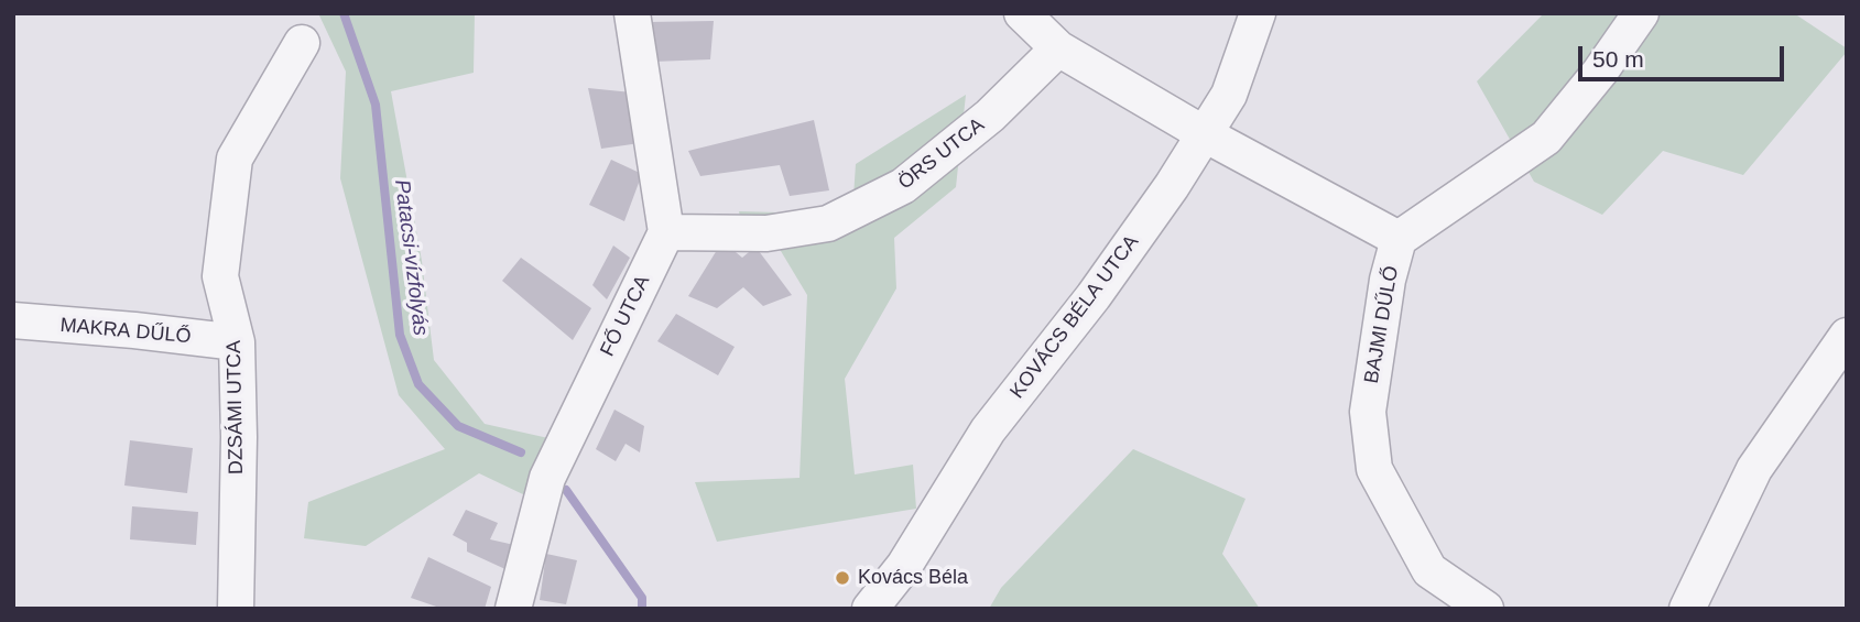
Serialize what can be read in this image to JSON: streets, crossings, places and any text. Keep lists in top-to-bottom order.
{
  "streets": {
    "street": [
      "ÖRS UTCA",
      "FŐ UTCA",
      "KOVÁCS BÉLA UTCA",
      "BAJMI DŰLŐ",
      "MAKRA DŰLŐ",
      "DZSÁMI UTCA"
    ]
  },
  "crossings": [
    ["ÖRS UTCA", "FŐ UTCA"],
    ["MAKRA DŰLŐ", "DZSÁMI UTCA"]
  ],
  "water": ["Patacsi-vízfolyás"],
  "places": ["Kovács Béla"],
  "scale_bar": "50 m"
}
